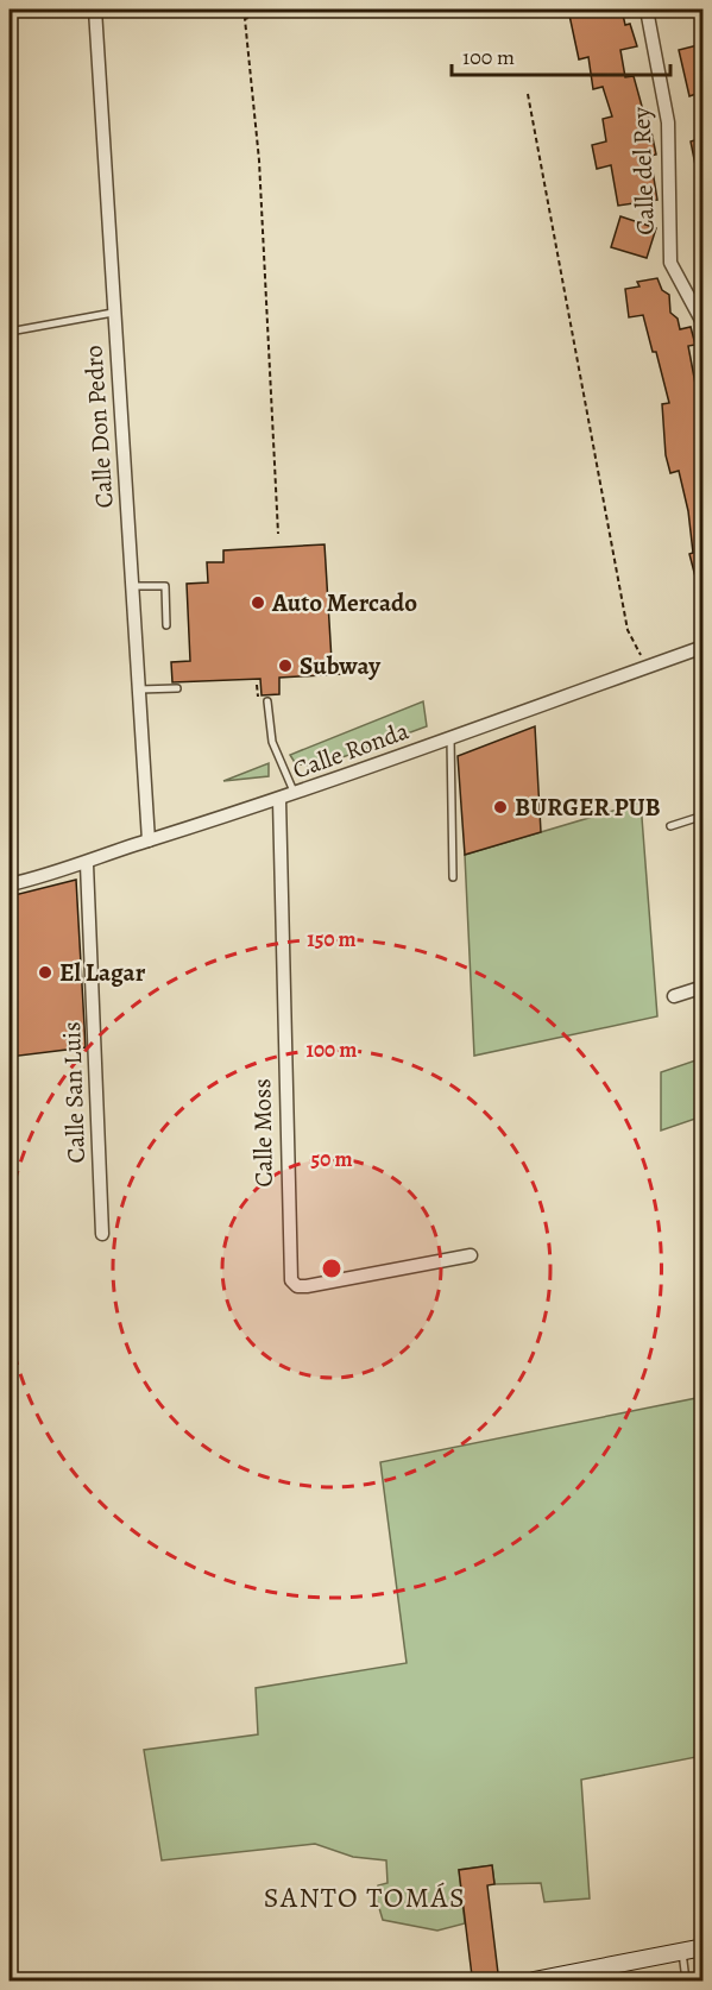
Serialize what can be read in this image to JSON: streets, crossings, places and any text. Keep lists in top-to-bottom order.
{
  "streets": {
    "street": [
      "Calle del Rey",
      "Calle Don Pedro",
      "Calle Ronda",
      "Calle San Luis",
      "Calle Moss"
    ]
  },
  "crossings": [
    ["Calle Don Pedro", "Calle Ronda"],
    ["Calle Ronda", "Calle San Luis"],
    ["Calle Ronda", "Calle Moss"]
  ],
  "districts": ["SANTO TOMÁS"],
  "places": [
    "Auto Mercado",
    "Subway",
    "BURGER PUB",
    "El Lagar"
  ],
  "scale_bar": "100 m",
  "rings": ["150 m", "100 m", "50 m"]
}
